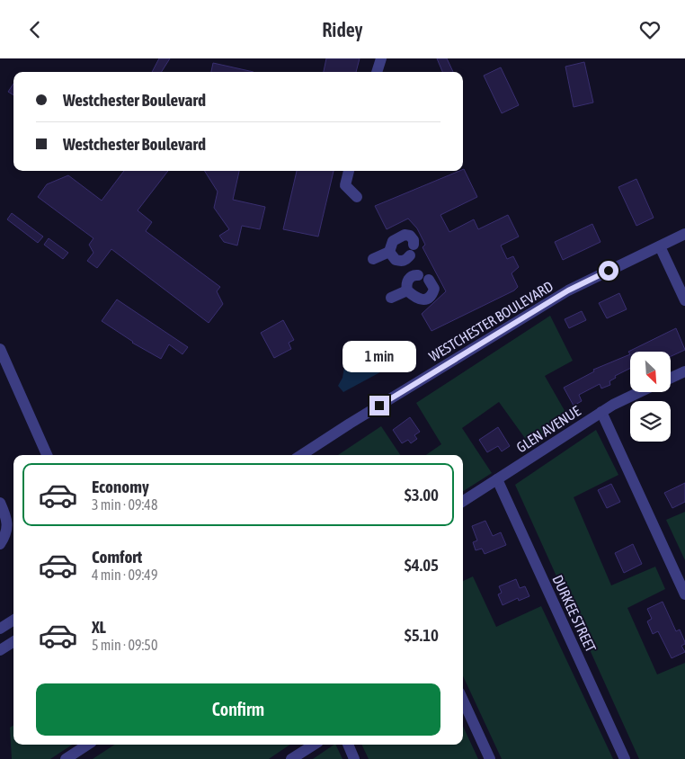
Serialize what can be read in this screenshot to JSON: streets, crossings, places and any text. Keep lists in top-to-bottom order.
{
  "streets": {
    "street": ["WESTCHESTER BOULEVARD", "GLEN AVENUE", "DURKEE STREET"]
  },
  "crossings": [
    ["GLEN AVENUE", "DURKEE STREET"]
  ],
  "north": "bottom right",
  "page": {
    "header": "Ridey",
    "banner": ["Westchester Boulevard", "Westchester Boulevard"],
    "bubble": "1 min",
    "list": [
      {
        "name": "Economy",
        "note": "3 min · 09:48",
        "value": "$3.00"
      },
      {
        "name": "Comfort",
        "note": "4 min · 09:49",
        "value": "$4.05"
      },
      {
        "name": "XL",
        "note": "5 min · 09:50",
        "value": "$5.10"
      }
    ],
    "buttons": "Confirm"
  }
}
